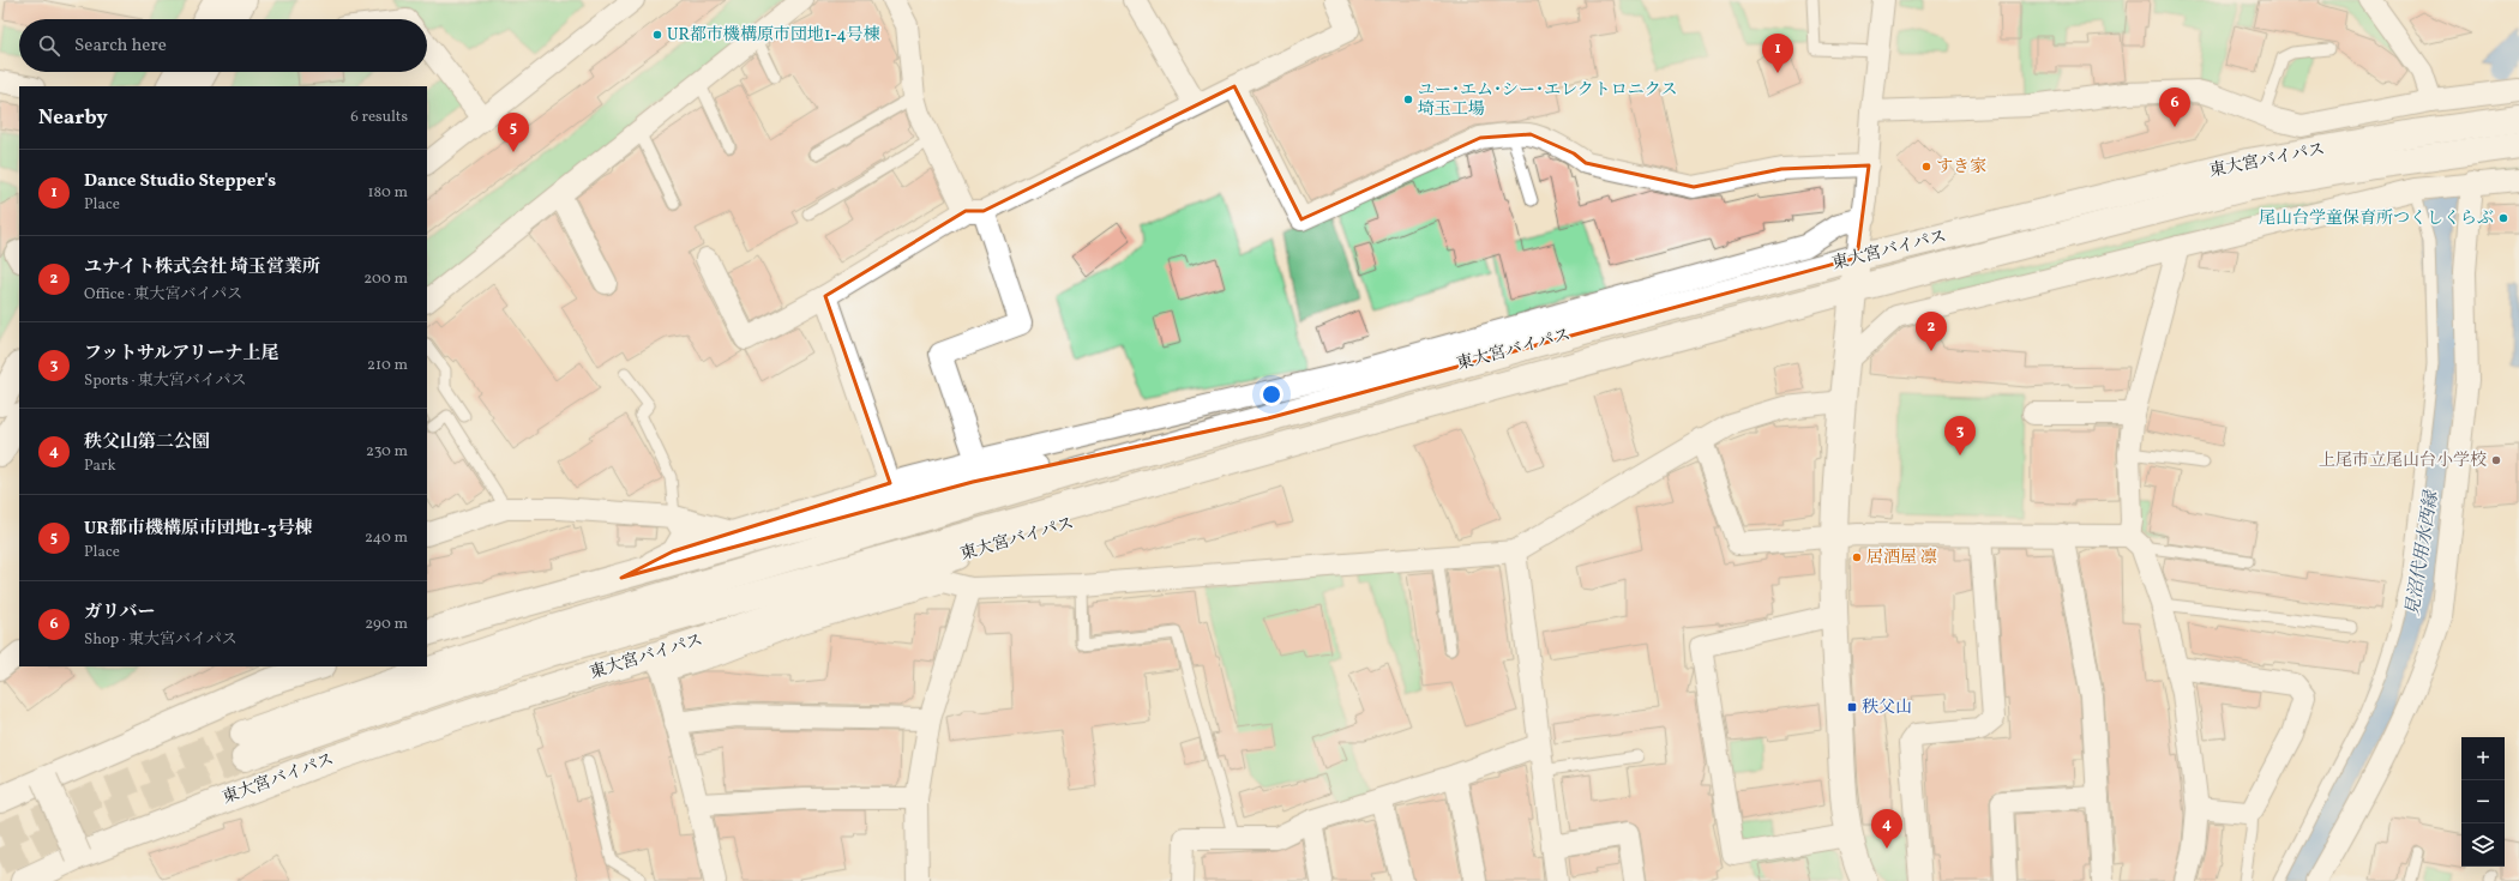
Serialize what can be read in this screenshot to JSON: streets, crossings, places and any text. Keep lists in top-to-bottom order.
{
  "streets": {
    "main road": ["東大宮バイパス"]
  },
  "water": ["見沼代用水西縁"],
  "places": {
    "other": [
      "UR都市機構原市団地1-4号棟",
      "ユー･エム･シー･エレクトロニクス 埼玉工場",
      "すき家",
      "尾山台学童保育所つくしくらぶ",
      "上尾市立尾山台小学校",
      "居酒屋 凛"
    ],
    "transit": ["秩父山"]
  },
  "page": {
    "search": "Search here",
    "pins": [
      "1",
      "6",
      "5",
      "2",
      "3",
      "4"
    ],
    "heading": ["Nearby", "6 results"],
    "list": [
      {
        "mark": "1",
        "name": "Dance Studio Stepper's",
        "note": "Place",
        "value": "180 m"
      },
      {
        "mark": "2",
        "name": "ユナイト株式会社 埼玉営業所",
        "note": "Office · 東大宮バイパス",
        "value": "200 m"
      },
      {
        "mark": "3",
        "name": "フットサルアリーナ上尾",
        "note": "Sports · 東大宮バイパス",
        "value": "210 m"
      },
      {
        "mark": "4",
        "name": "秩父山第二公園",
        "note": "Park",
        "value": "230 m"
      },
      {
        "mark": "5",
        "name": "UR都市機構原市団地1-3号棟",
        "note": "Place",
        "value": "240 m"
      },
      {
        "mark": "6",
        "name": "ガリバー",
        "note": "Shop · 東大宮バイパス",
        "value": "290 m"
      }
    ],
    "map_buttons": ["+", "−"]
  }
}
